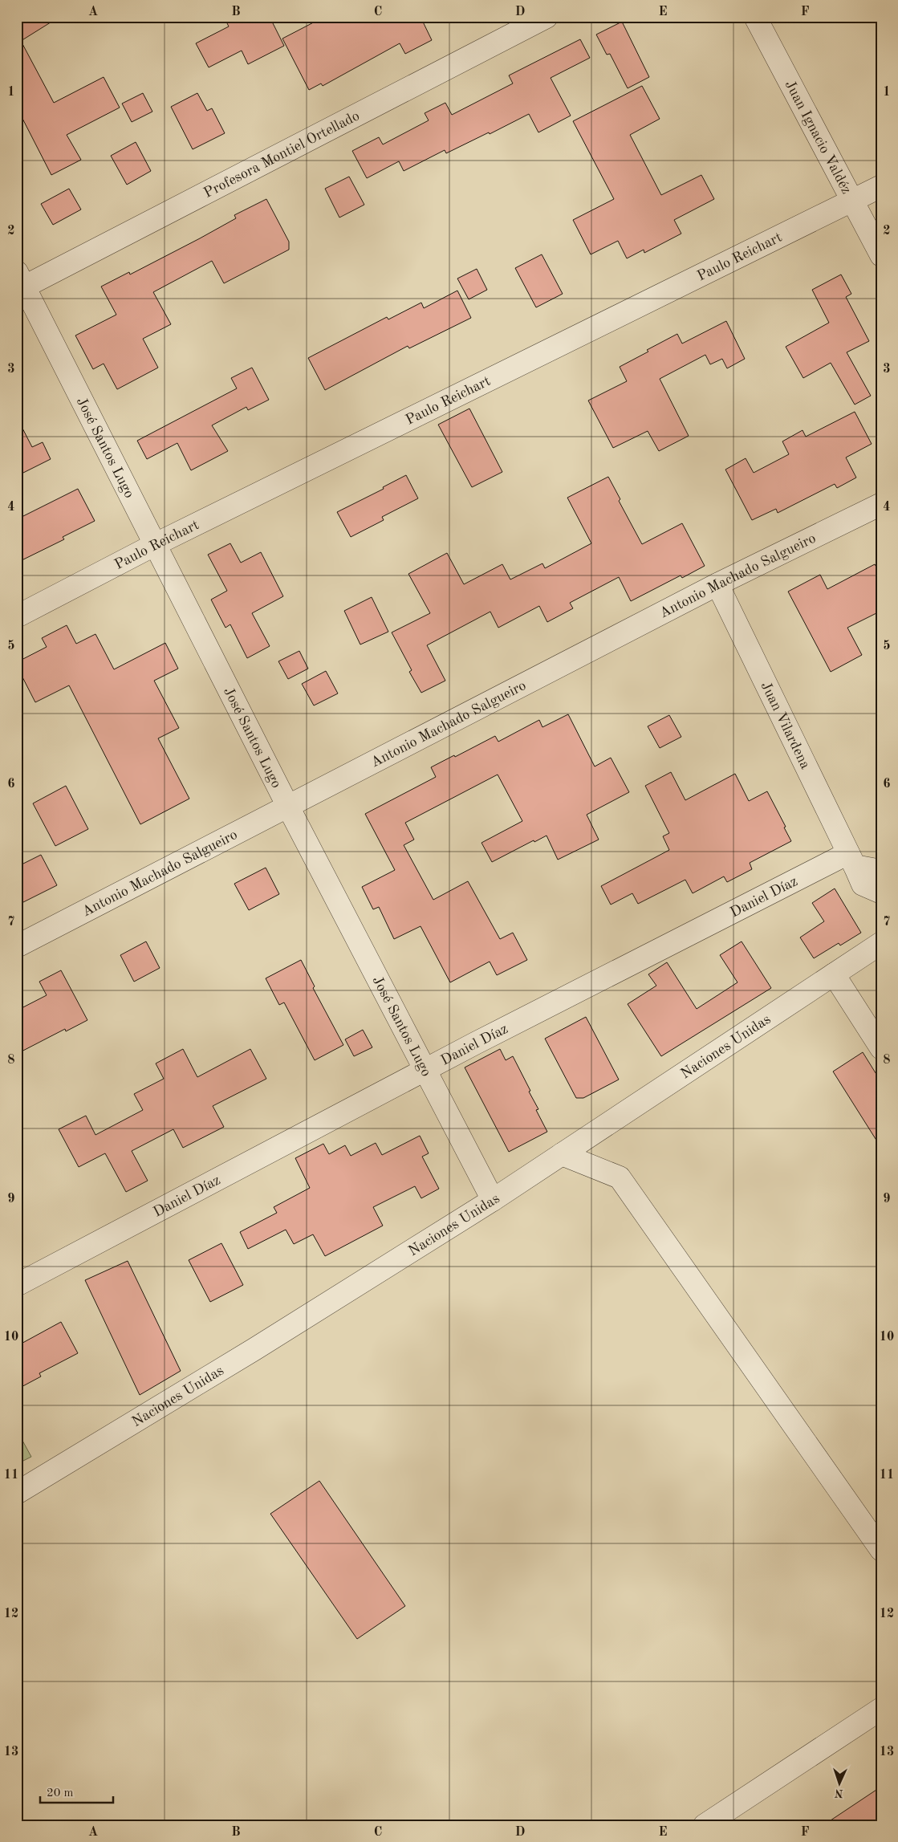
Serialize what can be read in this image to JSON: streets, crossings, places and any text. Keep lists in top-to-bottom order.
{
  "streets": {
    "street": [
      "Juan Ignacio Valdéz",
      "Profesora Montiel Ortellado",
      "Paulo Reichart",
      "José Santos Lugo",
      "Antonio Machado Salgueiro",
      "Juan Vilardena",
      "Daniel Díaz",
      "Naciones Unidas"
    ]
  },
  "crossings": [
    ["Juan Ignacio Valdéz", "Paulo Reichart"],
    ["Profesora Montiel Ortellado", "José Santos Lugo"],
    ["Paulo Reichart", "José Santos Lugo"],
    ["José Santos Lugo", "Antonio Machado Salgueiro"],
    ["José Santos Lugo", "Daniel Díaz"],
    ["José Santos Lugo", "Naciones Unidas"],
    ["Antonio Machado Salgueiro", "Juan Vilardena"],
    ["Juan Vilardena", "Daniel Díaz"]
  ],
  "scale_bar": "20 m",
  "north": "bottom",
  "grid": {
    "columns": [
      "A",
      "B",
      "C",
      "D",
      "E",
      "F"
    ],
    "rows": [
      "1",
      "2",
      "3",
      "4",
      "5",
      "6",
      "7",
      "8",
      "9",
      "10",
      "11",
      "12",
      "13"
    ]
  }
}
